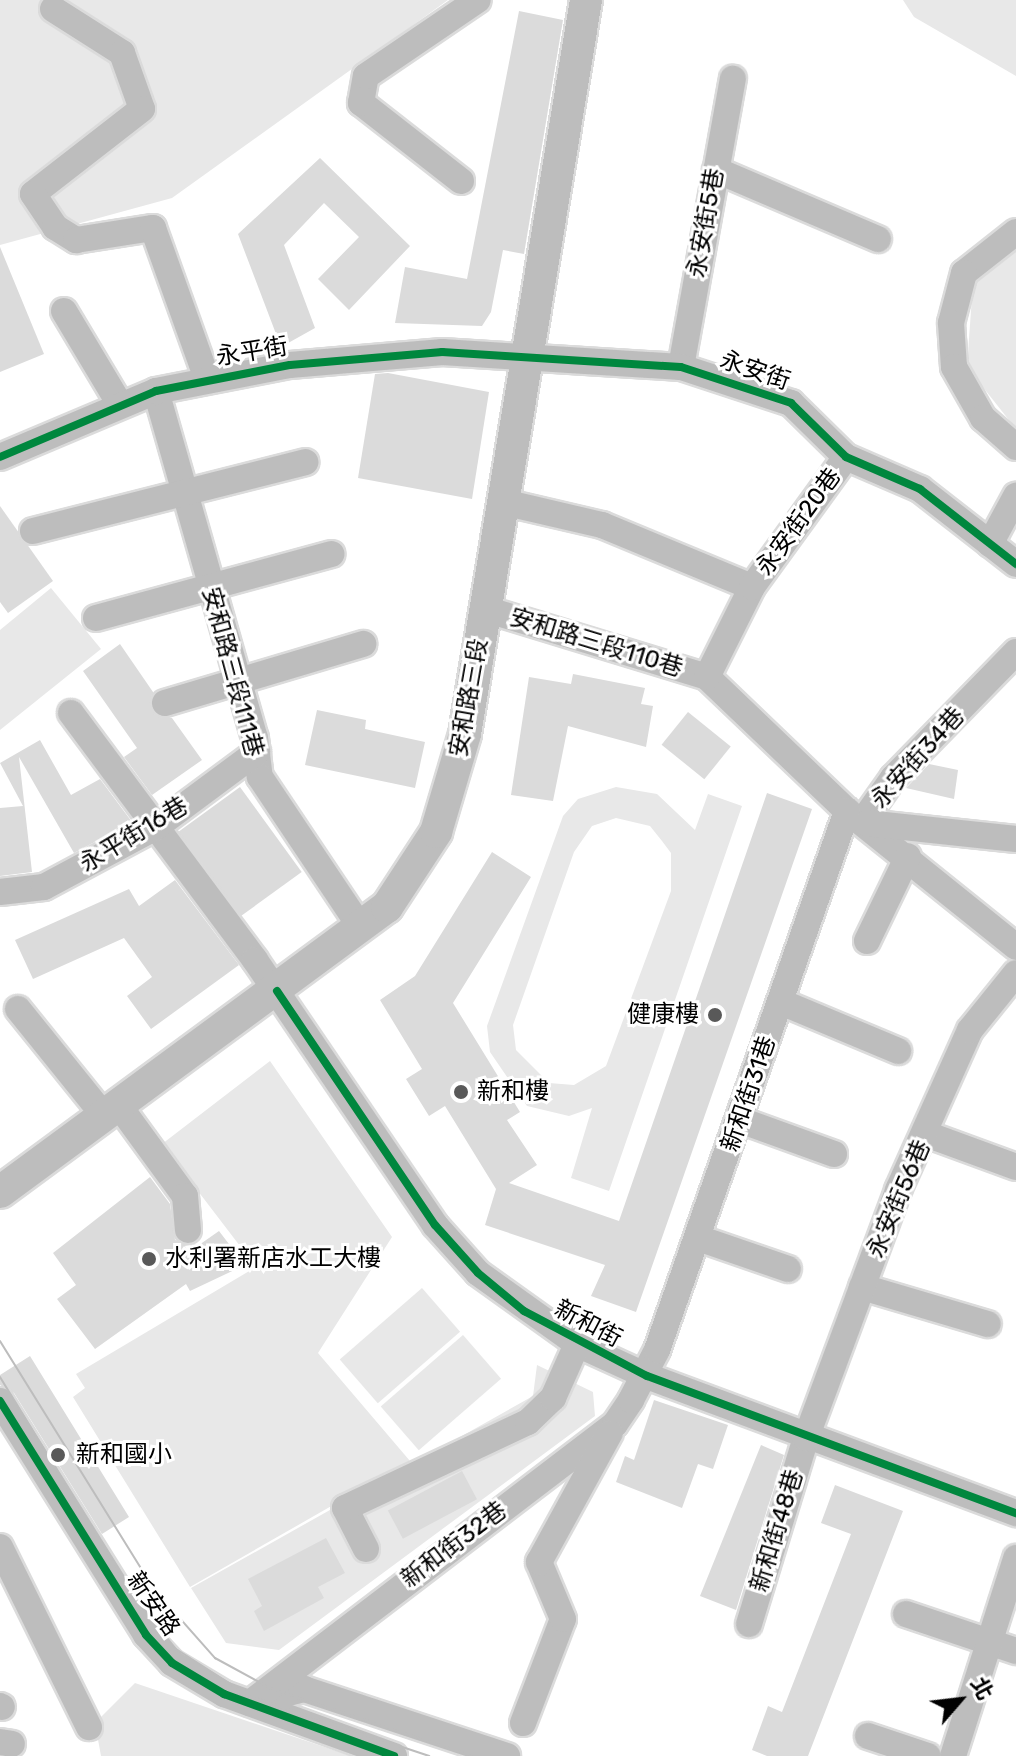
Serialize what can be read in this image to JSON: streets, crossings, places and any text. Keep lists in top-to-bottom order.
{
  "streets": {
    "main road": ["安和路三段"],
    "street": [
      "永安街5巷",
      "永平街",
      "永安街",
      "永安街20巷",
      "安和路三段110巷",
      "安和路三段111巷",
      "永安街34巷",
      "永平街16巷",
      "新和街31巷",
      "永安街56巷",
      "新和街",
      "新和街48巷",
      "新和街32巷",
      "新安路"
    ]
  },
  "crossings": [
    ["永安街5巷", "永安街"],
    ["永平街", "永安街"],
    ["永平街", "安和路三段111巷"],
    ["永平街", "安和路三段"],
    ["永安街", "永安街20巷"],
    ["永安街", "安和路三段"],
    ["永安街20巷", "安和路三段110巷"],
    ["安和路三段110巷", "安和路三段"],
    ["安和路三段111巷", "安和路三段"],
    ["安和路三段111巷", "永平街16巷"],
    ["安和路三段", "新和街"],
    ["永安街34巷", "新和街31巷"],
    ["永平街16巷", "新和街"],
    ["新和街31巷", "新和街"],
    ["新和街31巷", "新和街32巷"],
    ["永安街56巷", "新和街"],
    ["永安街56巷", "新和街48巷"],
    ["新和街", "新和街48巷"],
    ["新和街", "新和街32巷"],
    ["新和街32巷", "新安路"]
  ],
  "places": [
    "健康樓",
    "新和樓",
    "水利署新店水工大樓",
    "新和國小"
  ],
  "north": "top right"
}
